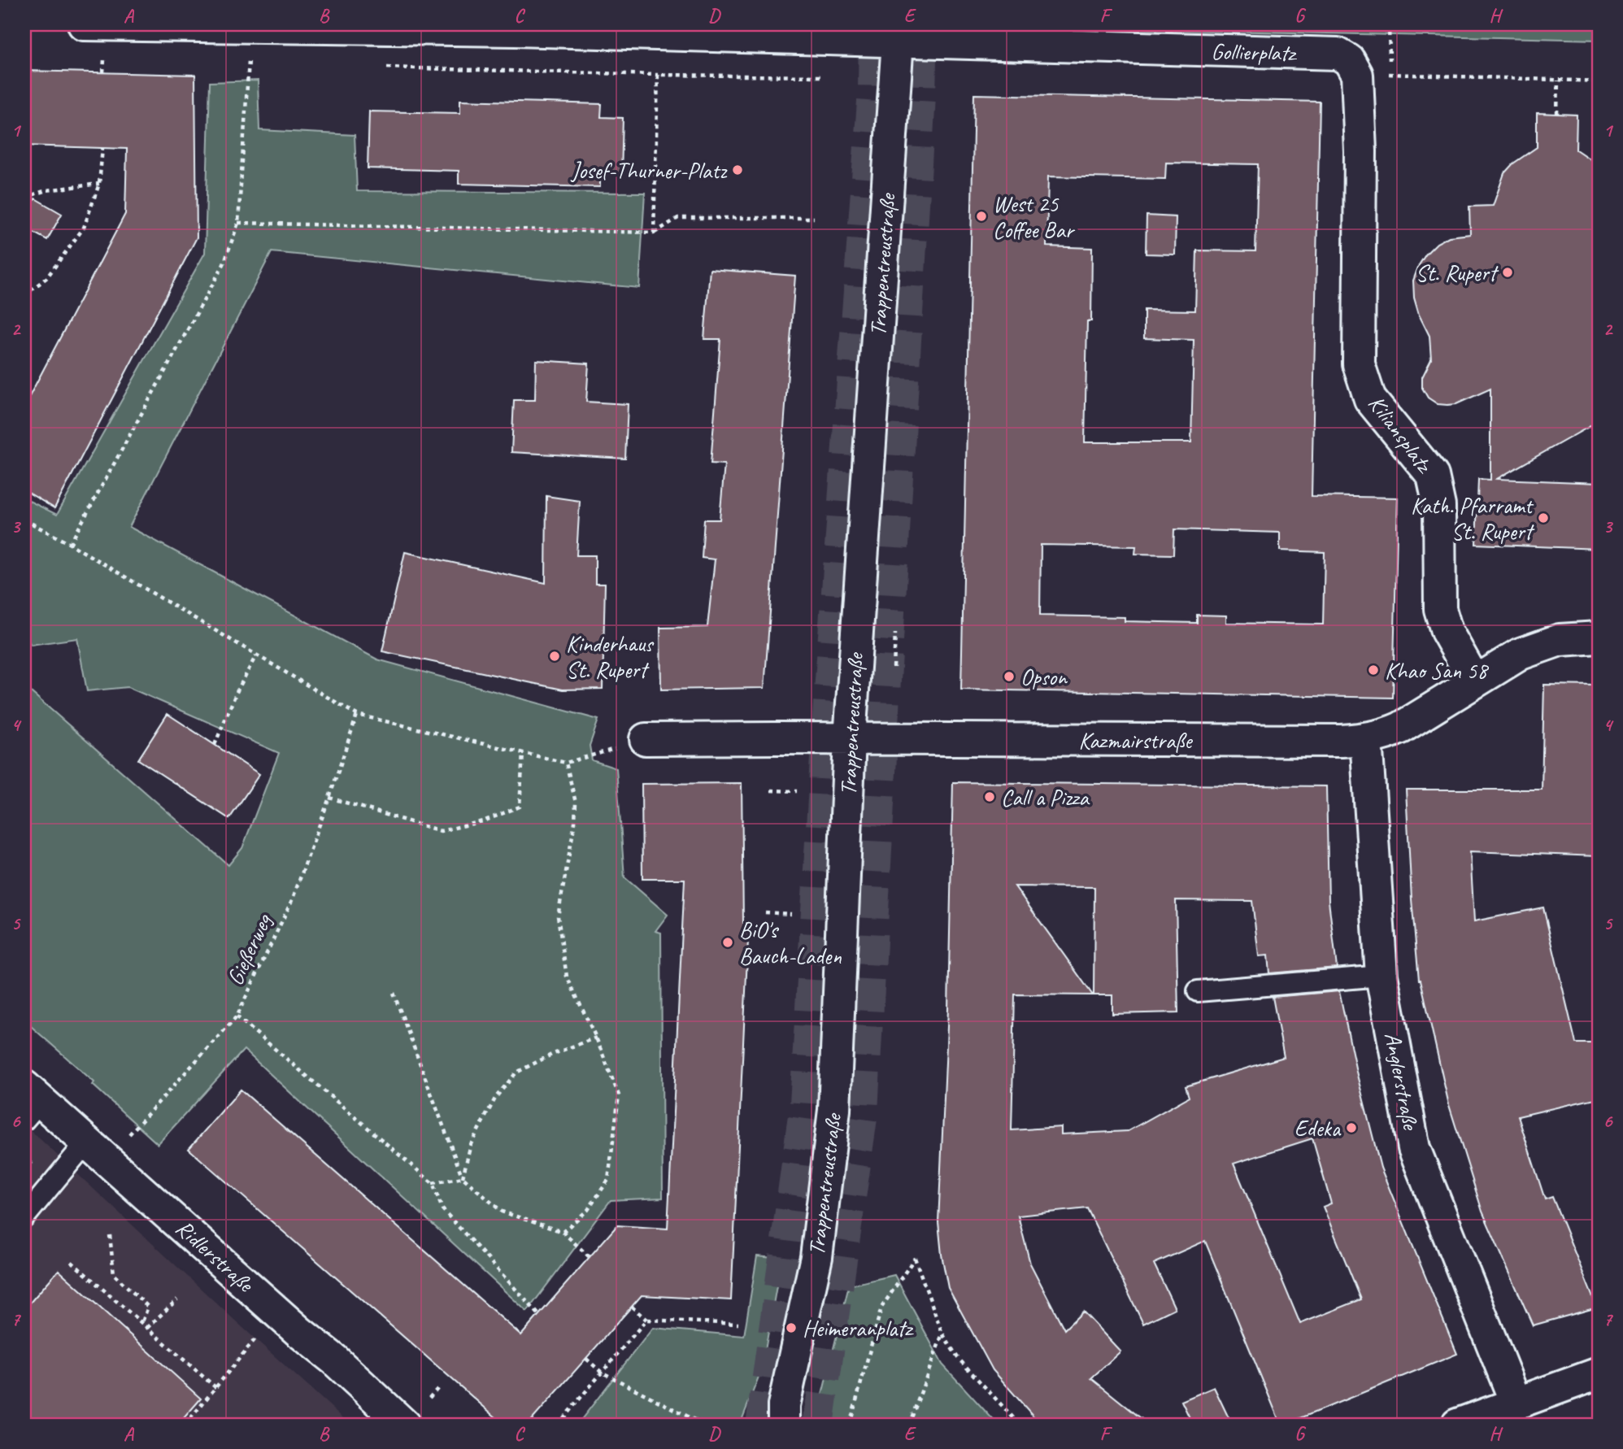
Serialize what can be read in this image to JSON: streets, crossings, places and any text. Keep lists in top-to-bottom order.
{
  "streets": {
    "street": [
      "Gollierplatz",
      "Trappentreustraße",
      "Kiliansplatz",
      "Kazmairstraße",
      "Anglerstraße",
      "Ridlerstraße"
    ],
    "path": ["Gießerweg"]
  },
  "crossings": [
    ["Gollierplatz", "Trappentreustraße"],
    ["Gollierplatz", "Kiliansplatz"],
    ["Trappentreustraße", "Kazmairstraße"],
    ["Kiliansplatz", "Kazmairstraße"],
    ["Kazmairstraße", "Anglerstraße"],
    ["Gießerweg", "Ridlerstraße"]
  ],
  "places": [
    "Josef-Thurner-Platz",
    "West 25 Coffee Bar",
    "St. Rupert",
    "Kath. Pfarramt St. Rupert",
    "Kinderhaus St. Rupert",
    "Khao San 58",
    "Opson",
    "Call a Pizza",
    "BiO's Bauch-Laden",
    "Edeka",
    "Heimeranplatz"
  ],
  "grid": {
    "columns": [
      "A",
      "B",
      "C",
      "D",
      "E",
      "F",
      "G",
      "H"
    ],
    "rows": [
      "1",
      "2",
      "3",
      "4",
      "5",
      "6",
      "7"
    ]
  }
}
